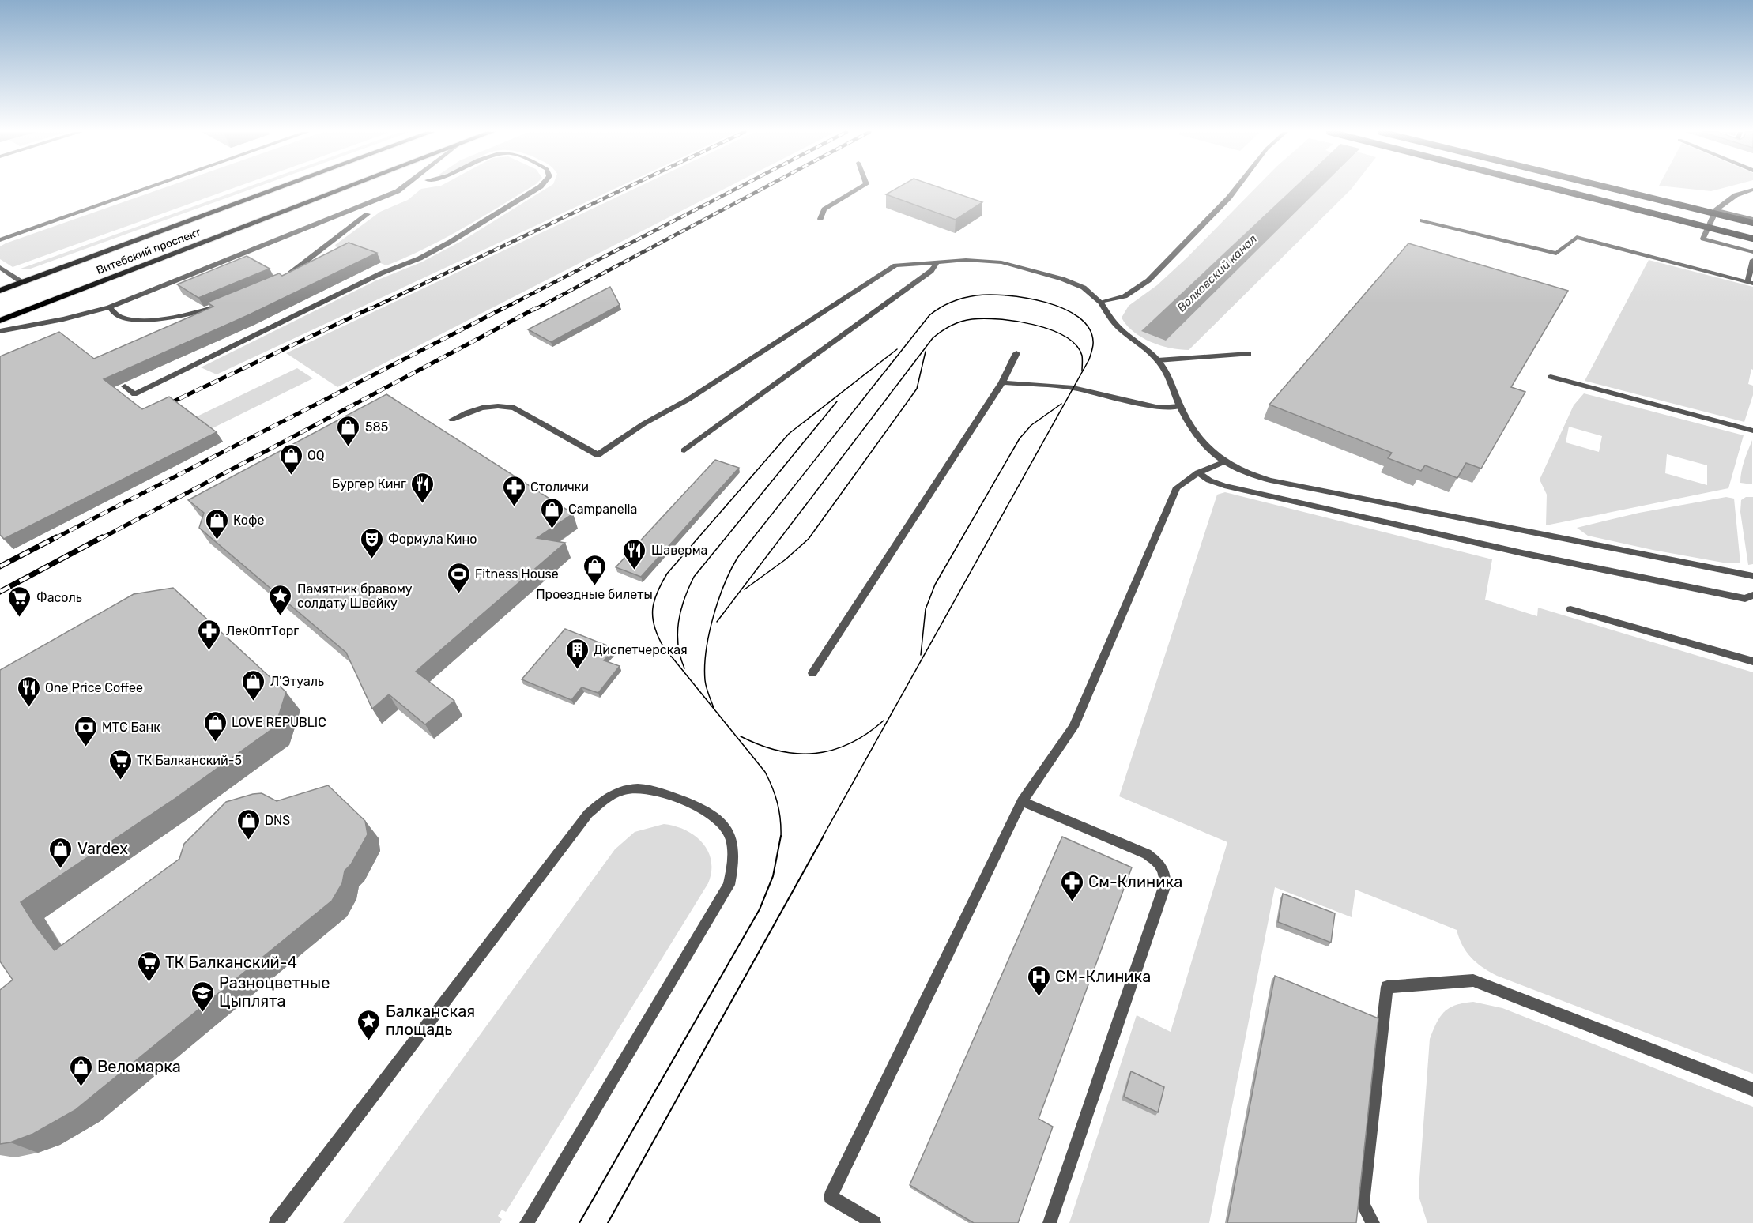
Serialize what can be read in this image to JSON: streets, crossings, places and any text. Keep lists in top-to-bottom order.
{
  "streets": {
    "main road": ["Витебский проспект"]
  },
  "water": ["Волковский канал"],
  "places": {
    "shop": [
      "585",
      "OQ",
      "Campanella",
      "Кофе",
      "Проездные билеты",
      "Л'Этуаль",
      "LOVE REPUBLIC",
      "DNS",
      "Vardex",
      "Веломарка"
    ],
    "restaurant": ["Бургер Кинг", "Шаверма", "One Price Coffee"],
    "pharmacy": ["Столички", "ЛекОптТорг", "См-Клиника"],
    "theatre": ["Формула Кино"],
    "sports": ["Fitness House"],
    "place": ["Памятник бравому солдату Швейку", "Балканская площадь"],
    "supermarket": ["Фасоль", "ТК Балканский-5", "ТК Балканский-4"],
    "building": ["Диспетчерская"],
    "bank": ["МТС Банк"],
    "hospital": ["СМ-Клиника"],
    "school or university": ["Разноцветные Цыплята"]
  }
}
